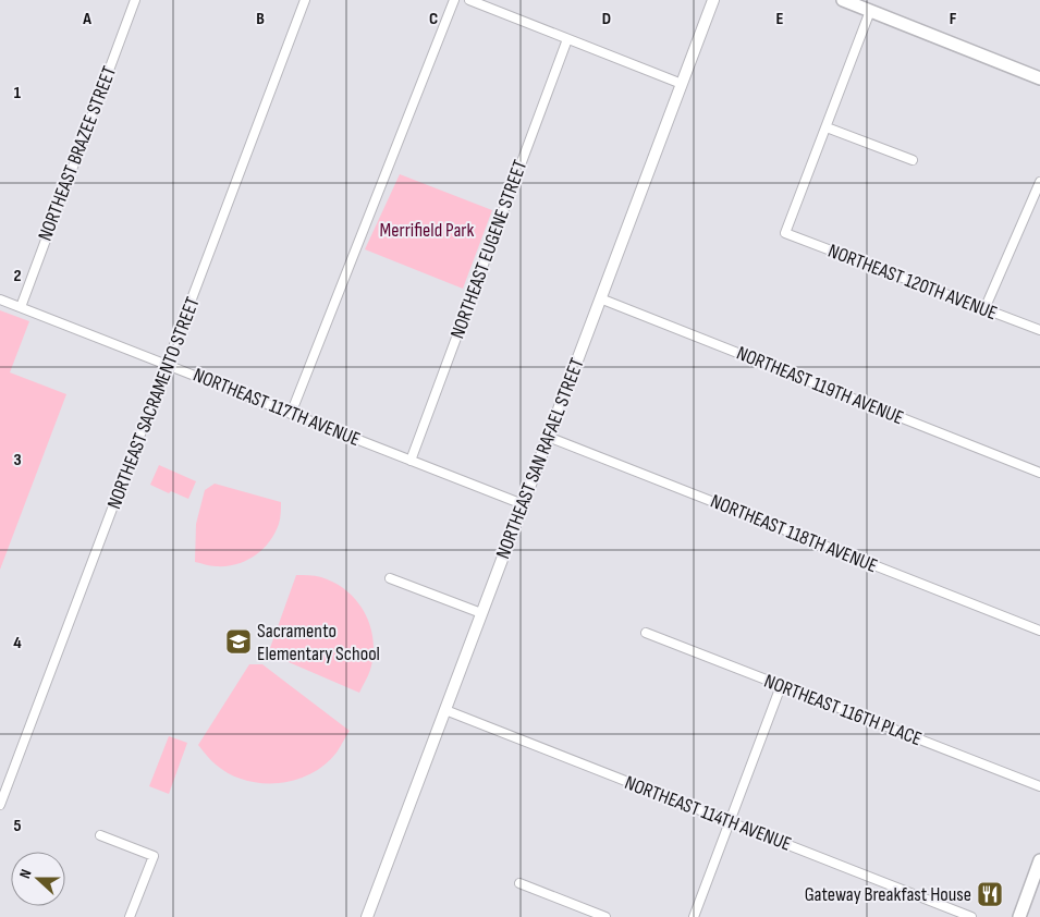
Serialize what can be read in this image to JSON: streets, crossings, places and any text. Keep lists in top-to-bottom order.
{
  "streets": {
    "street": [
      "NORTHEAST BRAZEE STREET",
      "NORTHEAST EUGENE STREET",
      "NORTHEAST 120TH AVENUE",
      "NORTHEAST 119TH AVENUE",
      "NORTHEAST SACRAMENTO STREET",
      "NORTHEAST 117TH AVENUE",
      "NORTHEAST SAN RAFAEL STREET",
      "NORTHEAST 118TH AVENUE",
      "NORTHEAST 116TH PLACE",
      "NORTHEAST 114TH AVENUE"
    ]
  },
  "crossings": [
    ["NORTHEAST BRAZEE STREET", "NORTHEAST 117TH AVENUE"],
    ["NORTHEAST EUGENE STREET", "NORTHEAST 117TH AVENUE"],
    ["NORTHEAST 119TH AVENUE", "NORTHEAST SAN RAFAEL STREET"],
    ["NORTHEAST SACRAMENTO STREET", "NORTHEAST 117TH AVENUE"],
    ["NORTHEAST 117TH AVENUE", "NORTHEAST SAN RAFAEL STREET"],
    ["NORTHEAST SAN RAFAEL STREET", "NORTHEAST 118TH AVENUE"],
    ["NORTHEAST SAN RAFAEL STREET", "NORTHEAST 114TH AVENUE"]
  ],
  "parks": ["Merrifield Park"],
  "places": {
    "school or university": ["Sacramento Elementary School"],
    "restaurant": ["Gateway Breakfast House"]
  },
  "north": "left",
  "grid": {
    "columns": [
      "A",
      "B",
      "C",
      "D",
      "E",
      "F"
    ],
    "rows": [
      "1",
      "2",
      "3",
      "4",
      "5"
    ]
  }
}
